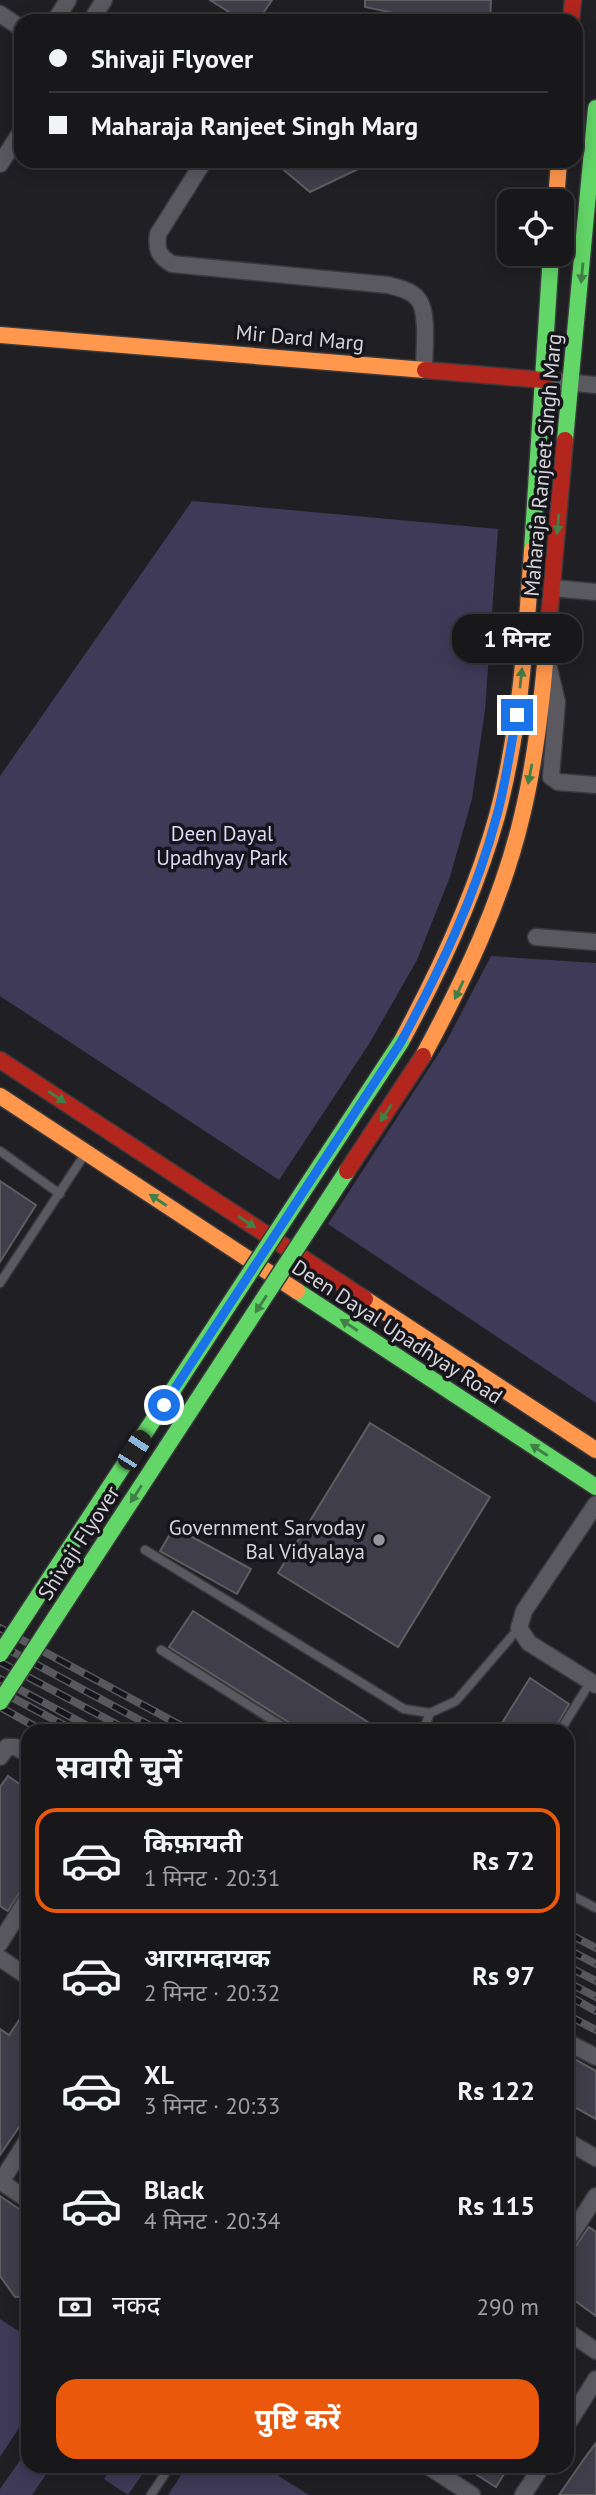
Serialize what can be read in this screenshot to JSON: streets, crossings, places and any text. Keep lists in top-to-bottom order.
{
  "streets": {
    "main road": [
      "Mir Dard Marg",
      "Maharaja Ranjeet Singh Marg",
      "Deen Dayal Upadhyay Road",
      "Shivaji Flyover"
    ]
  },
  "crossings": [
    ["Mir Dard Marg", "Maharaja Ranjeet Singh Marg"],
    ["Maharaja Ranjeet Singh Marg", "Shivaji Flyover"]
  ],
  "parks": ["Deen Dayal Upadhyay Park"],
  "places": ["Government Sarvoday Bal Vidyalaya"],
  "page": {
    "banner": ["Shivaji Flyover", "Maharaja Ranjeet Singh Marg"],
    "bubble": "1 मिनट",
    "heading": "सवारी चुनें",
    "list": [
      {
        "name": "किफ़ायती",
        "note": "1 मिनट · 20:31",
        "value": "Rs 72"
      },
      {
        "name": "आरामदायक",
        "note": "2 मिनट · 20:32",
        "value": "Rs 97"
      },
      {
        "name": "XL",
        "note": "3 मिनट · 20:33",
        "value": "Rs 122"
      },
      {
        "name": "Black",
        "note": "4 मिनट · 20:34",
        "value": "Rs 115"
      }
    ],
    "pay": ["नकद", "290 m"],
    "buttons": "पुष्टि करें"
  }
}
